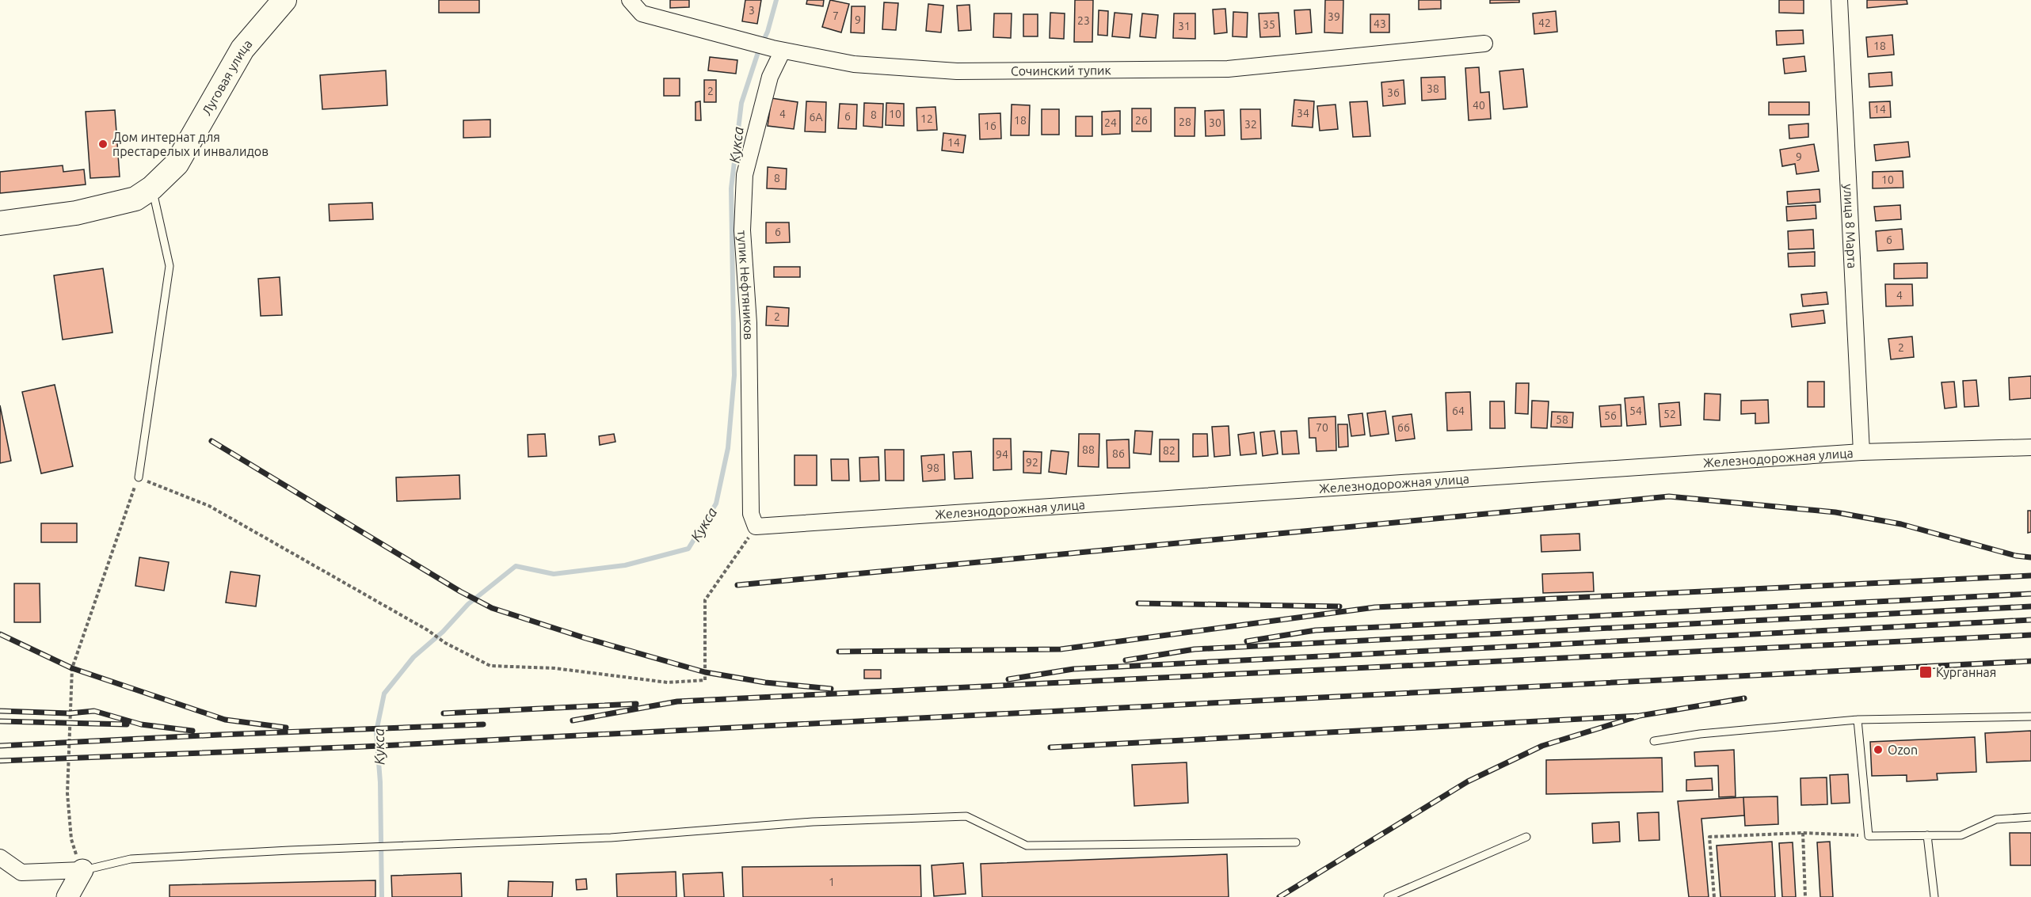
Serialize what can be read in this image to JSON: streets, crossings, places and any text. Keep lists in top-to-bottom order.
{
  "streets": {
    "main road": ["Луговая улица"],
    "street": [
      "Сочинский тупик",
      "улица 8 Марта",
      "тупик Нефтяников",
      "Железнодорожная улица"
    ]
  },
  "crossings": [
    ["Сочинский тупик", "тупик Нефтяников"],
    ["улица 8 Марта", "Железнодорожная улица"],
    ["тупик Нефтяников", "Железнодорожная улица"]
  ],
  "water": ["Кукса"],
  "places": {
    "other": ["Дом интернат для престарелых и инвалидов", "Ozon"],
    "transit": ["Курганная"]
  },
  "house_numbers": [
    "3",
    "7",
    "39",
    "9",
    "23",
    "42",
    "43",
    "35",
    "31",
    "18",
    "38",
    "2",
    "36",
    "40",
    "14",
    "34",
    "4",
    "10",
    "8",
    "6",
    "6А",
    "12",
    "18",
    "26",
    "28",
    "24",
    "30",
    "32",
    "16",
    "14",
    "9",
    "8",
    "10",
    "6",
    "6",
    "4",
    "2",
    "2",
    "64",
    "54",
    "52",
    "56",
    "58",
    "70",
    "66",
    "88",
    "82",
    "86",
    "94",
    "92",
    "98",
    "1"
  ]
}
